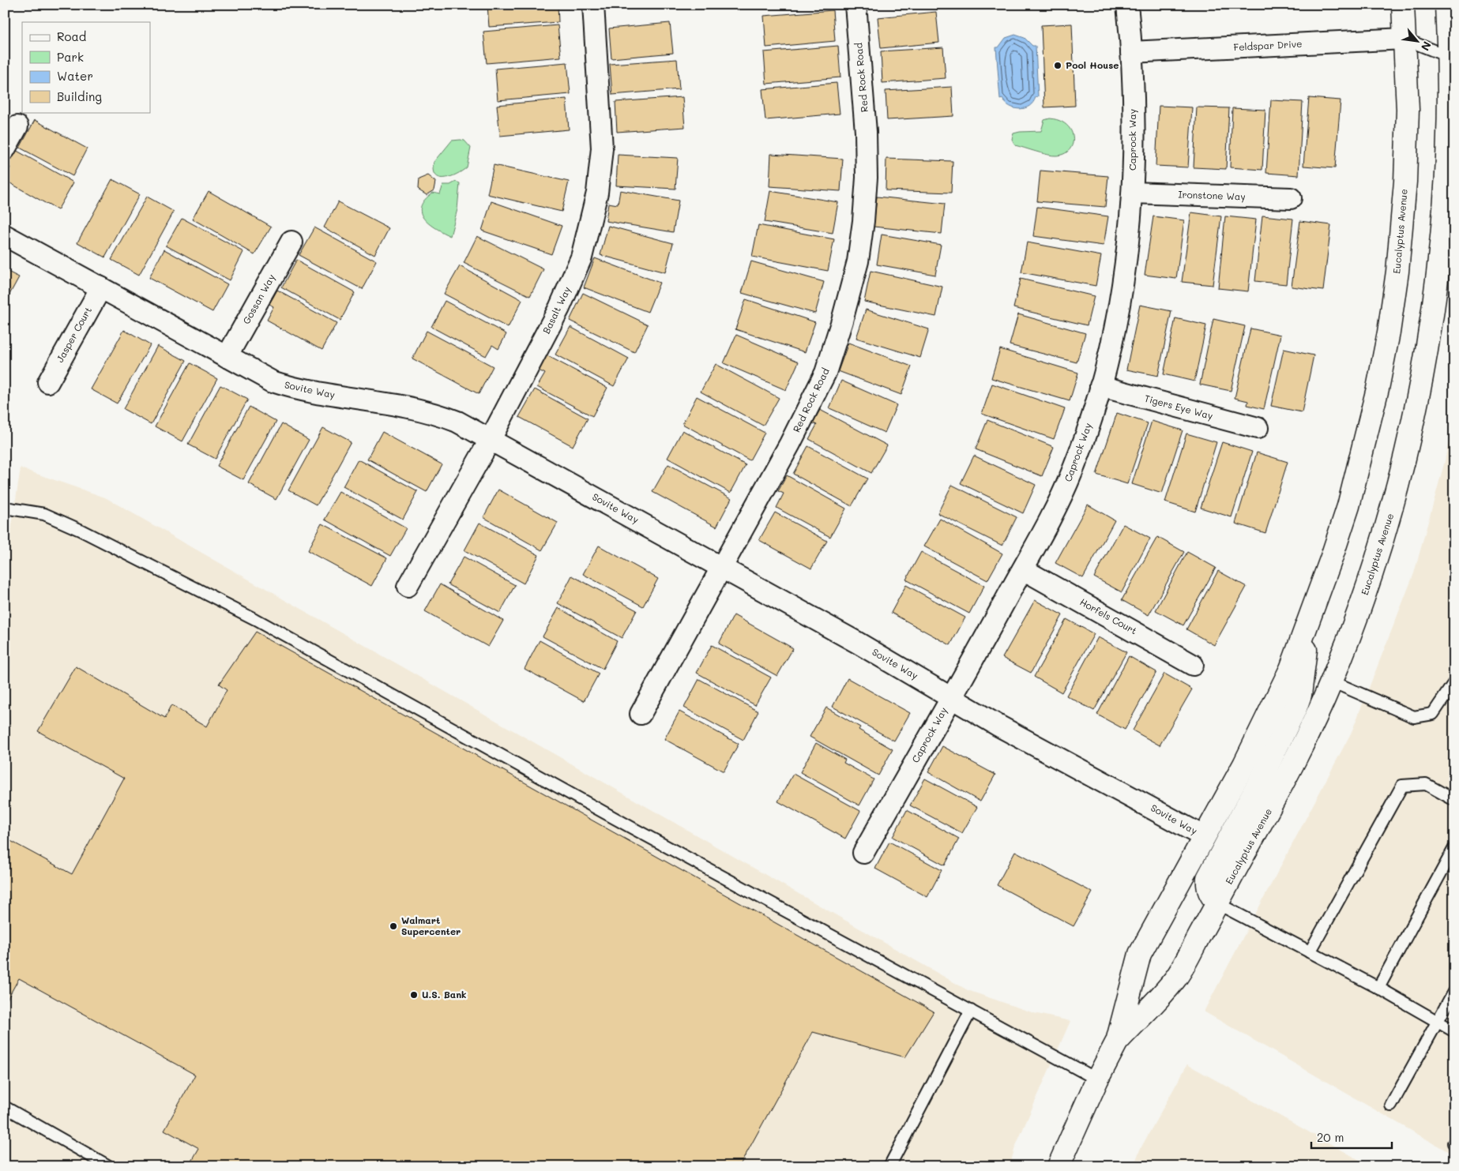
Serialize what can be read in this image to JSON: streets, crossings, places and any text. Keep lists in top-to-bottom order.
{
  "streets": {
    "main road": ["Eucalyptus Avenue"],
    "street": [
      "Feldspar Drive",
      "Red Rock Road",
      "Caprock Way",
      "Ironstone Way",
      "Gossan Way",
      "Basalt Way",
      "Jasper Court",
      "Sovite Way",
      "Tigers Eye Way",
      "Horfels Court"
    ]
  },
  "crossings": [
    ["Feldspar Drive", "Caprock Way"],
    ["Feldspar Drive", "Eucalyptus Avenue"],
    ["Red Rock Road", "Sovite Way"],
    ["Caprock Way", "Ironstone Way"],
    ["Caprock Way", "Sovite Way"],
    ["Caprock Way", "Tigers Eye Way"],
    ["Caprock Way", "Horfels Court"],
    ["Eucalyptus Avenue", "Sovite Way"],
    ["Gossan Way", "Sovite Way"],
    ["Basalt Way", "Sovite Way"],
    ["Jasper Court", "Sovite Way"]
  ],
  "places": ["Pool House", "Walmart Supercenter", "U.S. Bank"],
  "legend": [
    "Road",
    "Park",
    "Water",
    "Building"
  ],
  "scale_bar": "20 m",
  "north": "bottom right"
}
